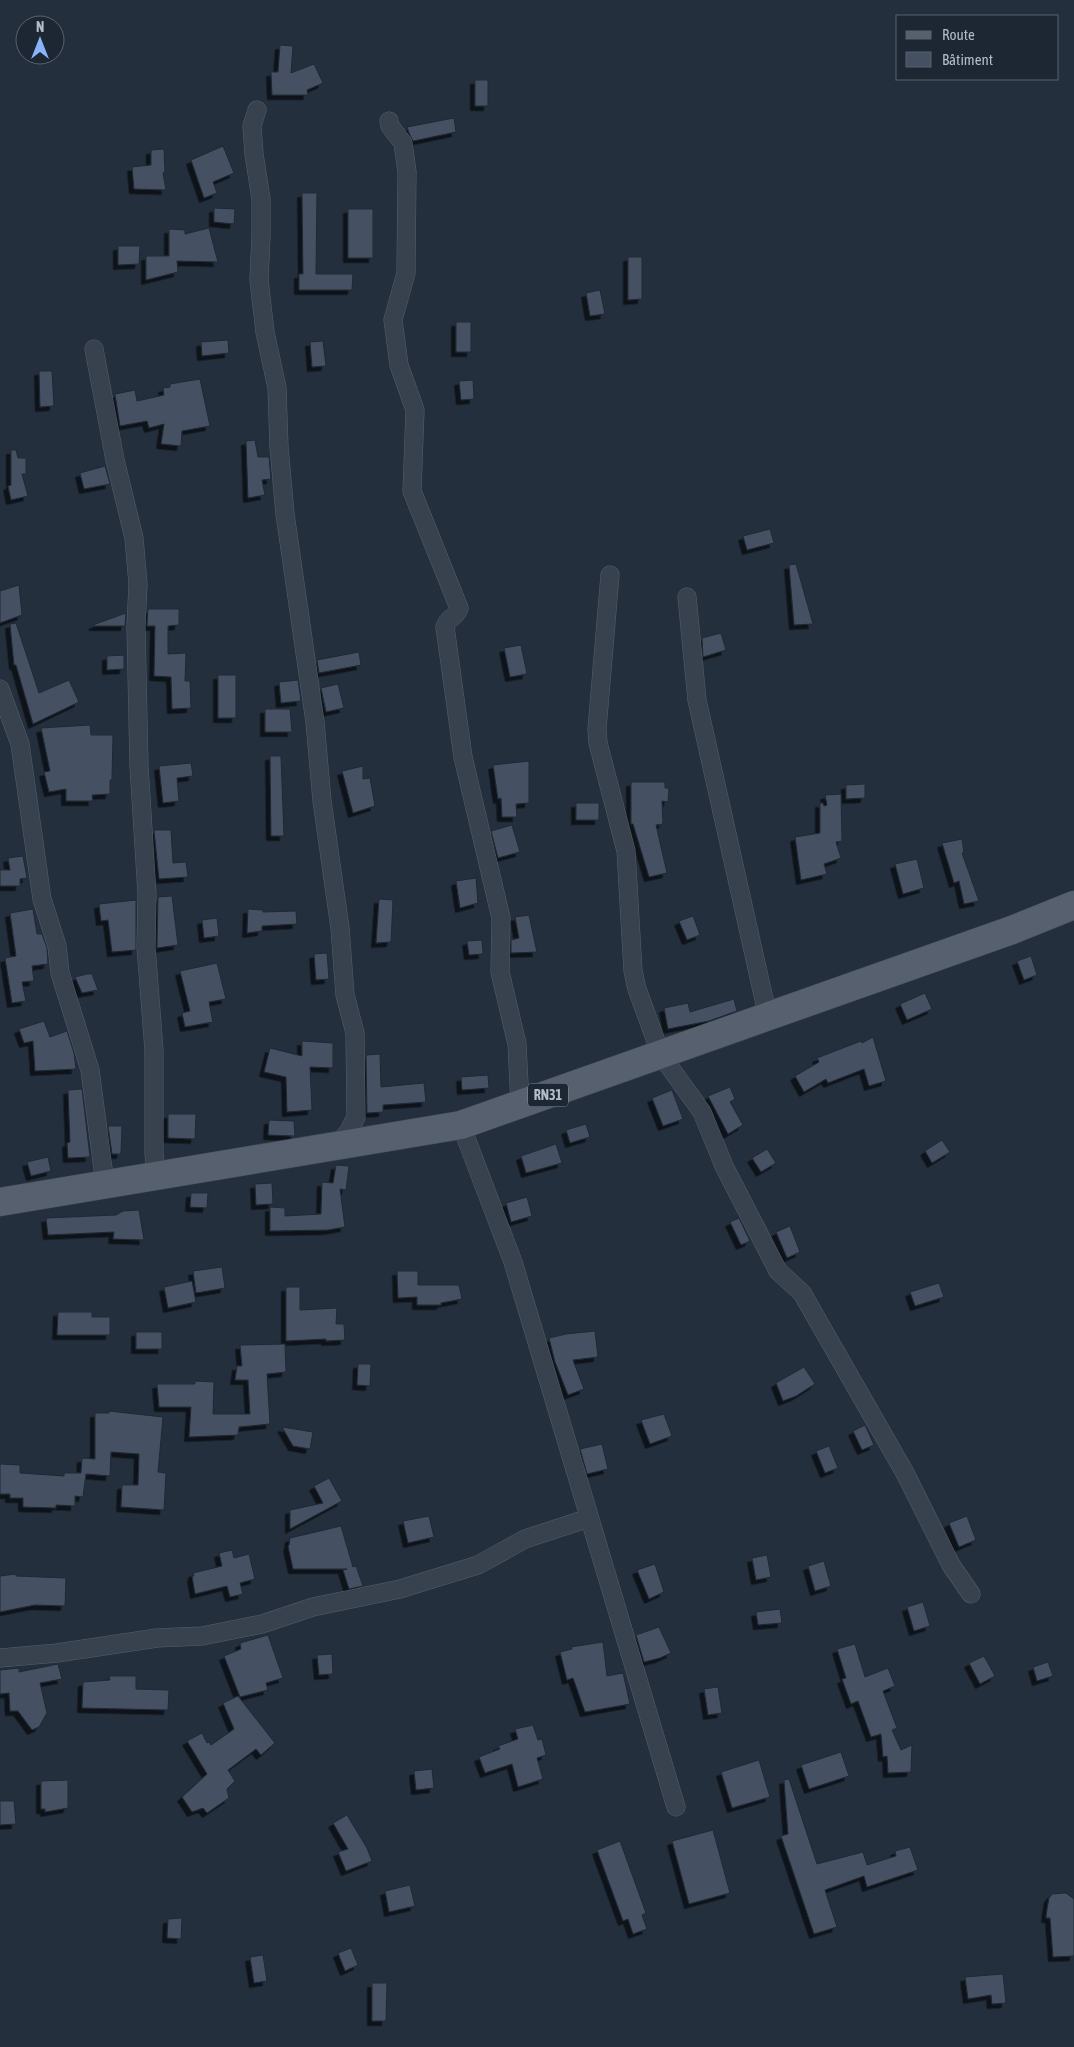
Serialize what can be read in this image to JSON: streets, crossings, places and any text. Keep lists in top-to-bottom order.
{
  "streets": {
    "main road": ["RN31"]
  },
  "legend": ["Route", "Bâtiment"],
  "north": "top"
}
